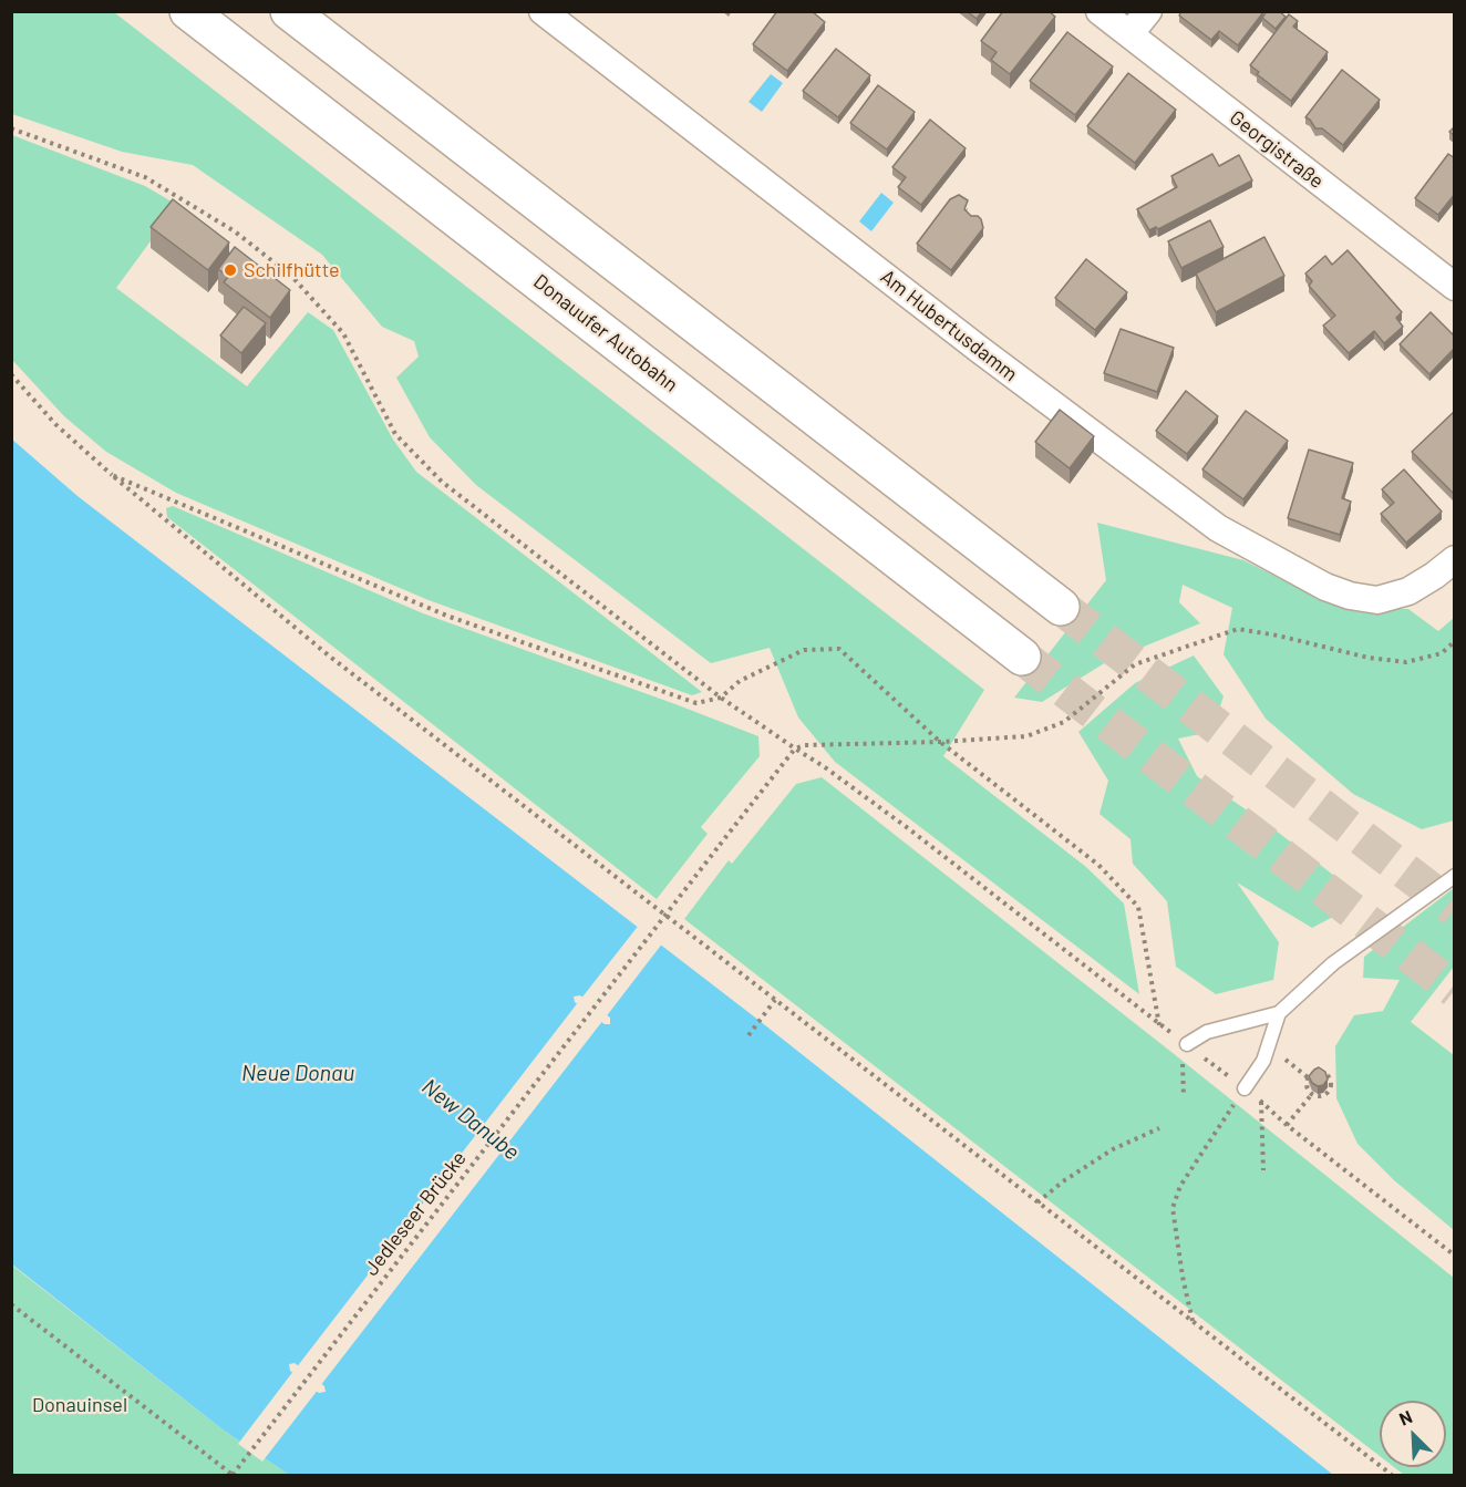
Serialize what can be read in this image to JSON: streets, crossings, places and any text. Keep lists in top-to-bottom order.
{
  "streets": {
    "highway": ["Donauufer Autobahn"],
    "street": ["Georgistraße", "Am Hubertusdamm"],
    "path": ["Jedleseer Brücke"]
  },
  "water": ["Neue Donau", "New Danube"],
  "parks": ["Donauinsel"],
  "places": ["Schilfhütte"],
  "north": "top left"
}
